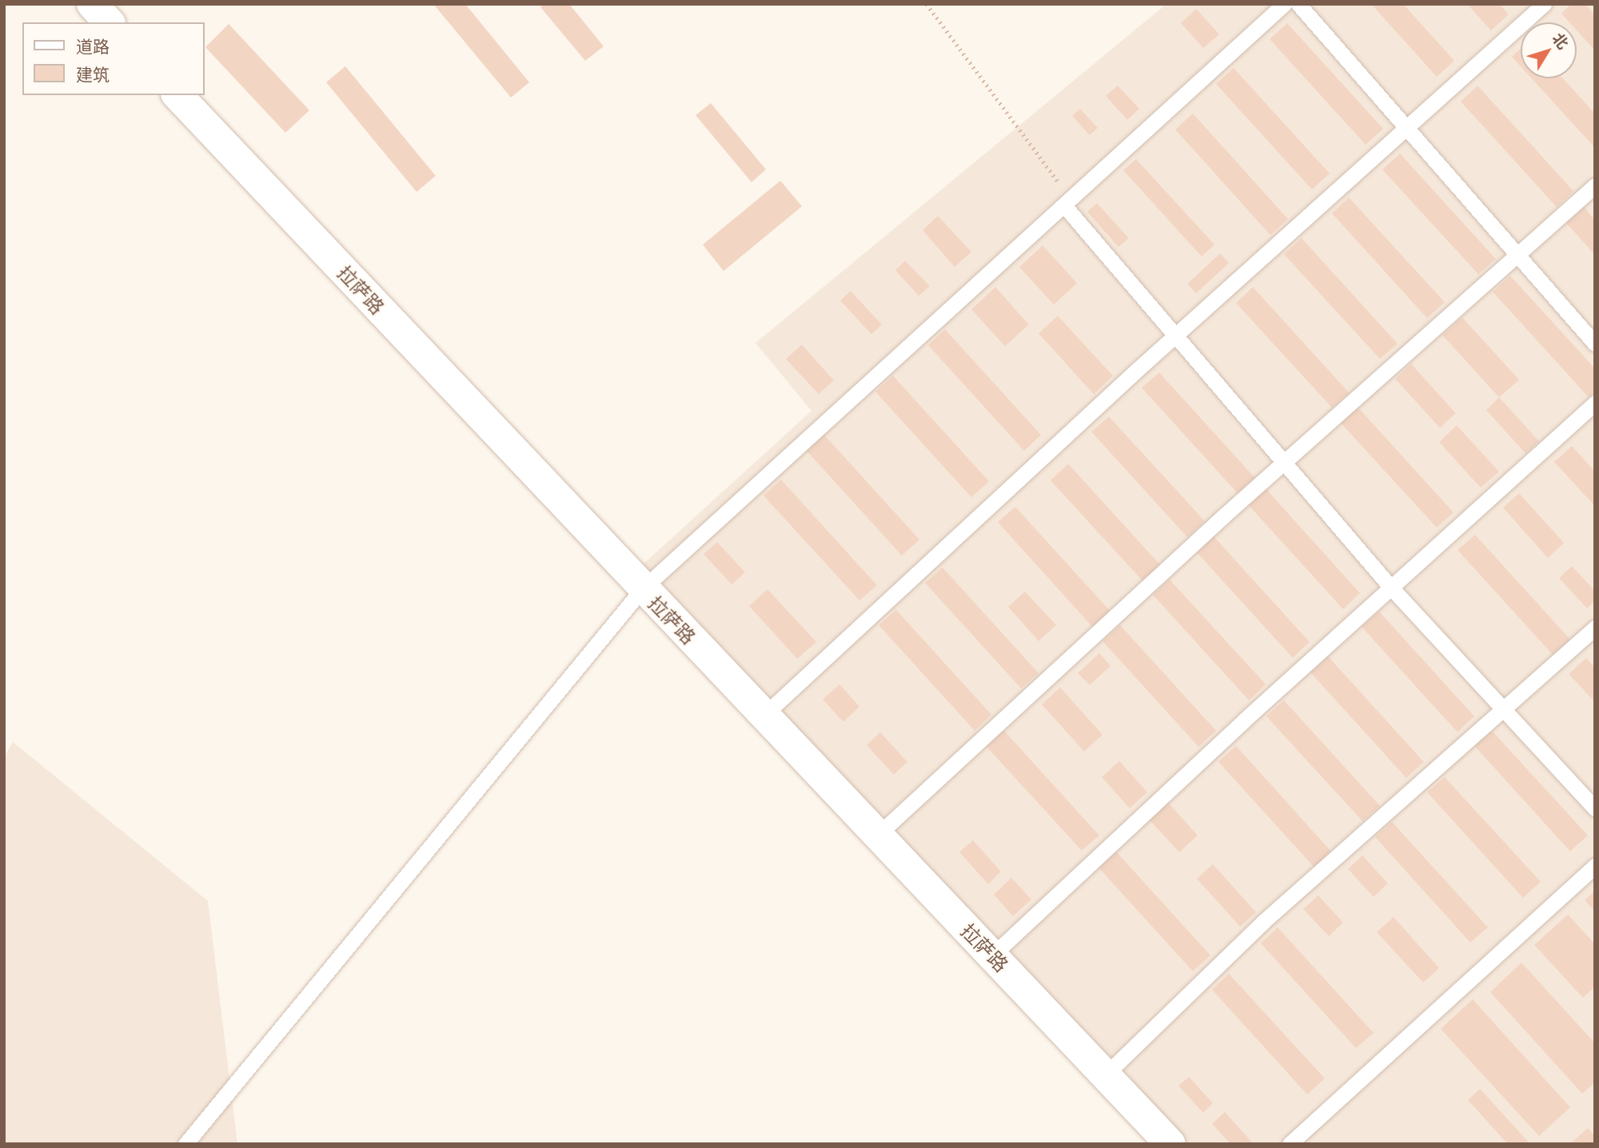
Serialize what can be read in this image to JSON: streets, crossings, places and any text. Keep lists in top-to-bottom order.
{
  "streets": {
    "street": ["拉萨路"]
  },
  "legend": ["道路", "建筑"],
  "north": "top right"
}
